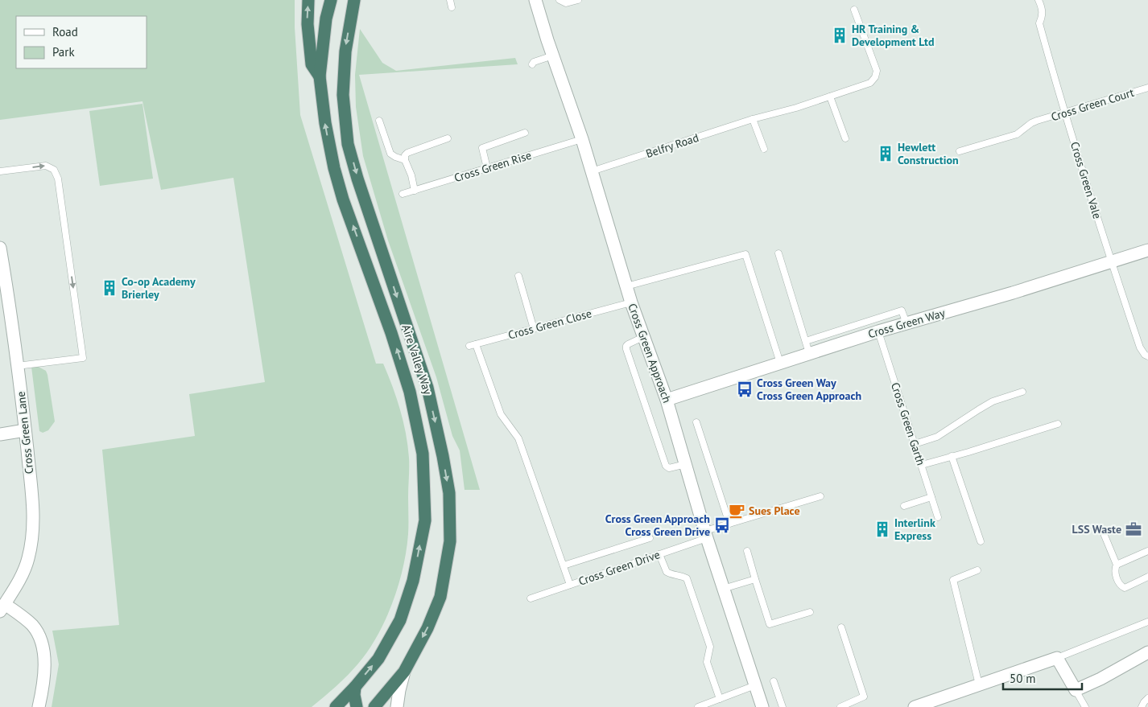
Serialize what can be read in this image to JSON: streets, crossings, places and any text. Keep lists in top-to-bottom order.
{
  "streets": {
    "highway": ["Aire Valley Way"],
    "street": ["Cross Green Way", "Cross Green Approach", "Cross Green Lane"],
    "lane": [
      "Cross Green Court",
      "Belfry Road",
      "Cross Green Rise",
      "Cross Green Vale",
      "Cross Green Close",
      "Cross Green Garth",
      "Cross Green Drive"
    ]
  },
  "crossings": [
    ["Cross Green Court", "Cross Green Vale"],
    ["Belfry Road", "Cross Green Approach"],
    ["Cross Green Rise", "Cross Green Approach"],
    ["Cross Green Vale", "Cross Green Way"],
    ["Cross Green Way", "Cross Green Approach"],
    ["Cross Green Way", "Cross Green Garth"],
    ["Cross Green Close", "Cross Green Approach"],
    ["Cross Green Approach", "Cross Green Drive"]
  ],
  "places": {
    "building": [
      "HR Training & Development Ltd",
      "Hewlett Construction",
      "Co-op Academy Brierley",
      "Interlink Express"
    ],
    "bus stop": ["Cross Green Way Cross Green Approach", "Cross Green Approach Cross Green Drive"],
    "cafe": ["Sues Place"],
    "office": ["LSS Waste"]
  },
  "legend": ["Road", "Park"],
  "scale_bar": "50 m"
}
